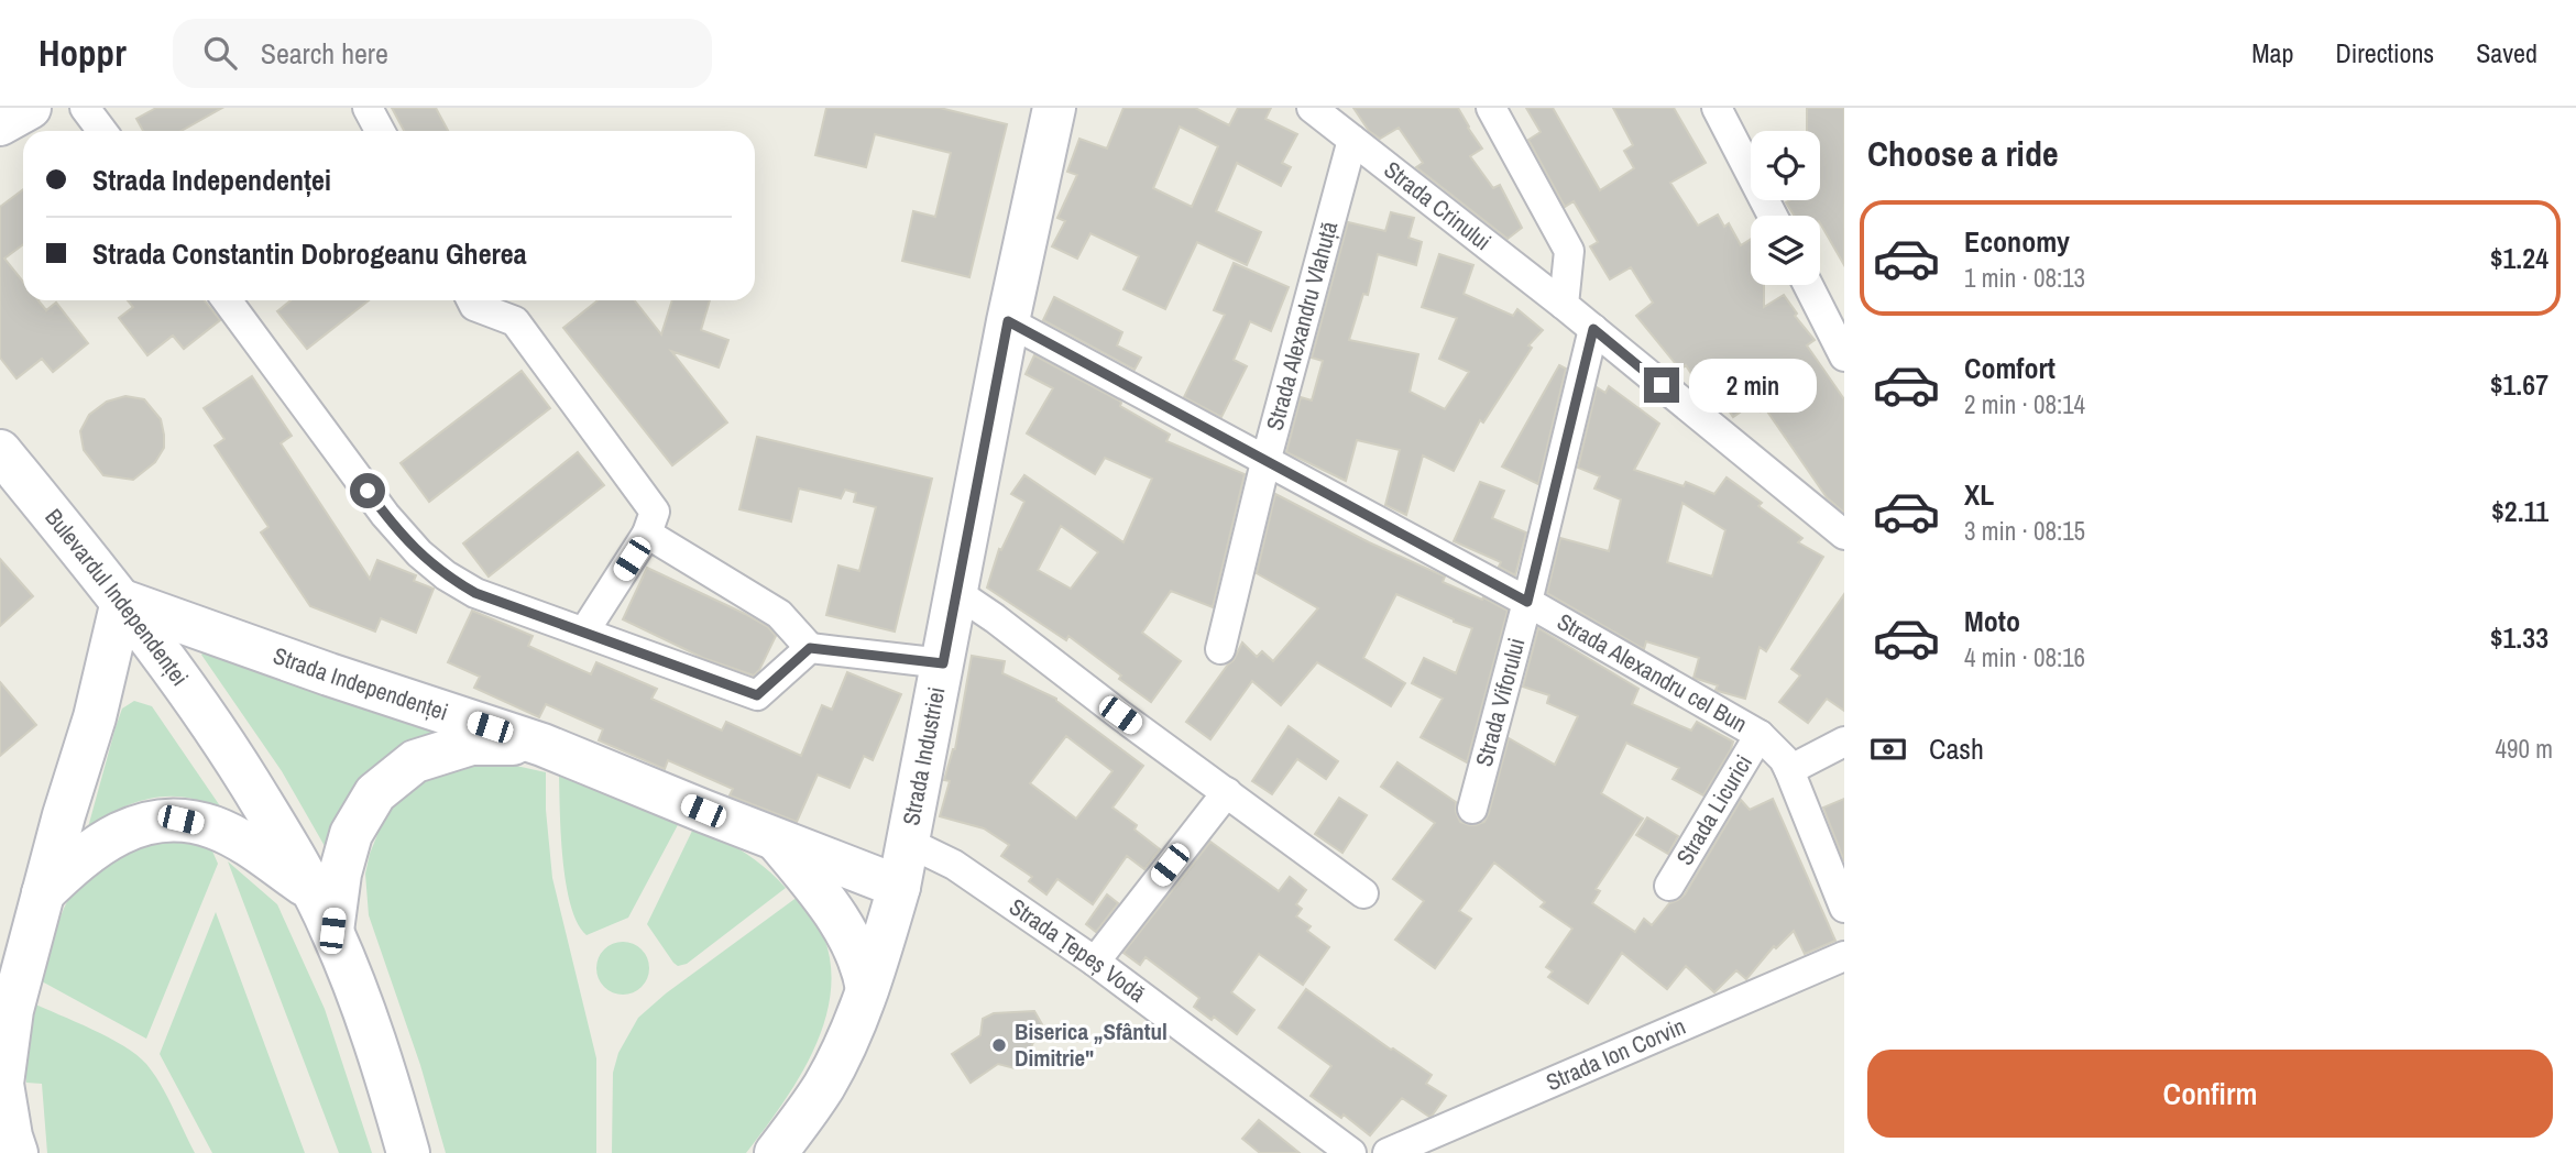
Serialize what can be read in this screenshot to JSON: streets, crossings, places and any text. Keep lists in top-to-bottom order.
{
  "streets": {
    "street": [
      "Strada Crinului",
      "Strada Alexandru Vlahuță",
      "Bulevardul Independenței",
      "Strada Alexandru cel Bun",
      "Strada Independenței",
      "Strada Viforului",
      "Strada Industriei",
      "Strada Licurici",
      "Strada Țepeș Vodă",
      "Strada Ion Corvin"
    ]
  },
  "crossings": [
    ["Strada Crinului", "Strada Alexandru Vlahuță"],
    ["Strada Crinului", "Strada Viforului"],
    ["Strada Alexandru Vlahuță", "Strada Alexandru cel Bun"],
    ["Bulevardul Independenței", "Strada Independenței"],
    ["Strada Alexandru cel Bun", "Strada Viforului"],
    ["Strada Alexandru cel Bun", "Strada Industriei"],
    ["Strada Alexandru cel Bun", "Strada Licurici"],
    ["Strada Independenței", "Strada Industriei"],
    ["Strada Industriei", "Strada Țepeș Vodă"]
  ],
  "places": ["Biserica „Sfântul Dimitrie\""],
  "page": {
    "header": "Hoppr",
    "search": "Search here",
    "nav": ["Map", "Directions", "Saved"],
    "heading": "Choose a ride",
    "banner": ["Strada Independenței", "Strada Constantin Dobrogeanu Gherea"],
    "list": [
      {
        "name": "Economy",
        "note": "1 min · 08:13",
        "value": "$1.24"
      },
      {
        "name": "Comfort",
        "note": "2 min · 08:14",
        "value": "$1.67"
      },
      {
        "name": "XL",
        "note": "3 min · 08:15",
        "value": "$2.11"
      },
      {
        "name": "Moto",
        "note": "4 min · 08:16",
        "value": "$1.33"
      }
    ],
    "bubble": "2 min",
    "pay": ["Cash", "490 m"],
    "buttons": "Confirm"
  }
}
